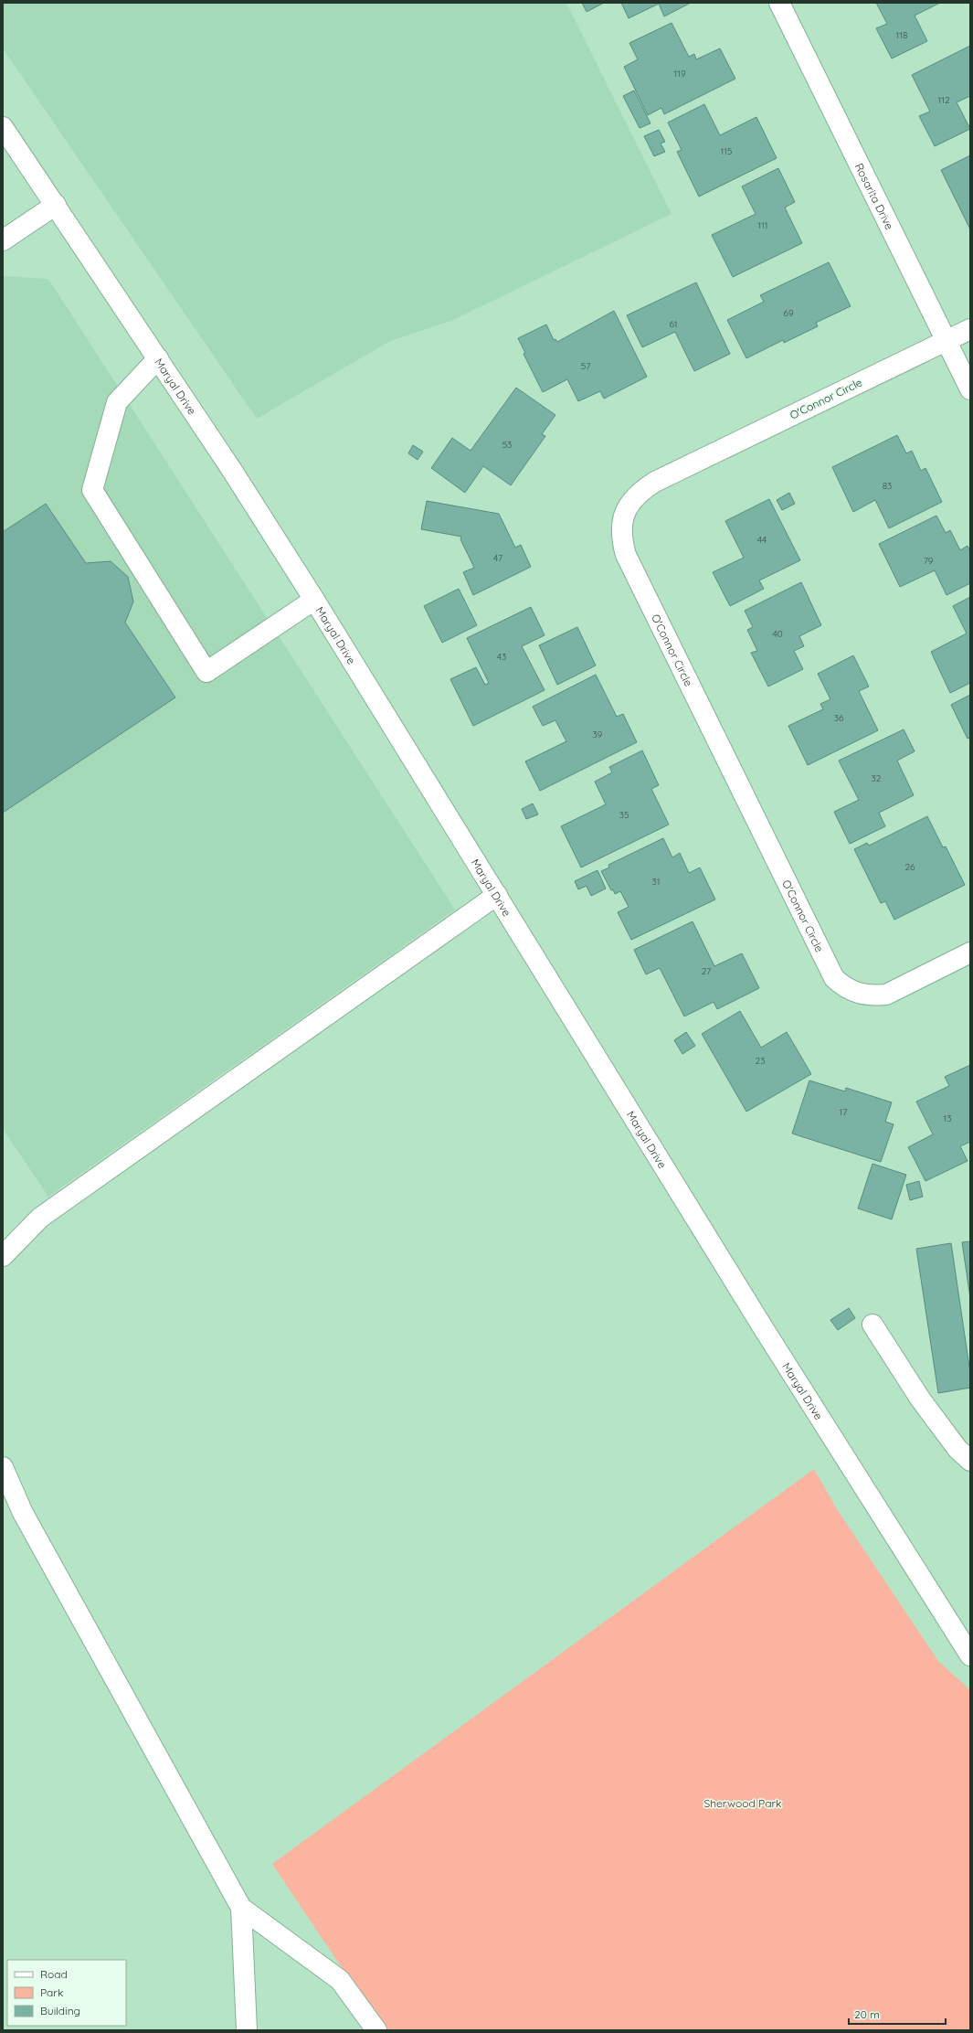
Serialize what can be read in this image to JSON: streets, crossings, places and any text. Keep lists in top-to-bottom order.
{
  "streets": {
    "street": ["Rosarita Drive", "Maryal Drive", "O'Connor Circle"]
  },
  "crossings": [
    ["Rosarita Drive", "O'Connor Circle"]
  ],
  "parks": ["Sherwood Park"],
  "house_numbers": [
    "118",
    "119",
    "112",
    "115",
    "111",
    "69",
    "61",
    "57",
    "53",
    "83",
    "44",
    "47",
    "79",
    "40",
    "43",
    "36",
    "39",
    "32",
    "35",
    "26",
    "31",
    "27",
    "23",
    "17",
    "13"
  ],
  "legend": ["Road", "Park", "Building"],
  "scale_bar": "20 m"
}
